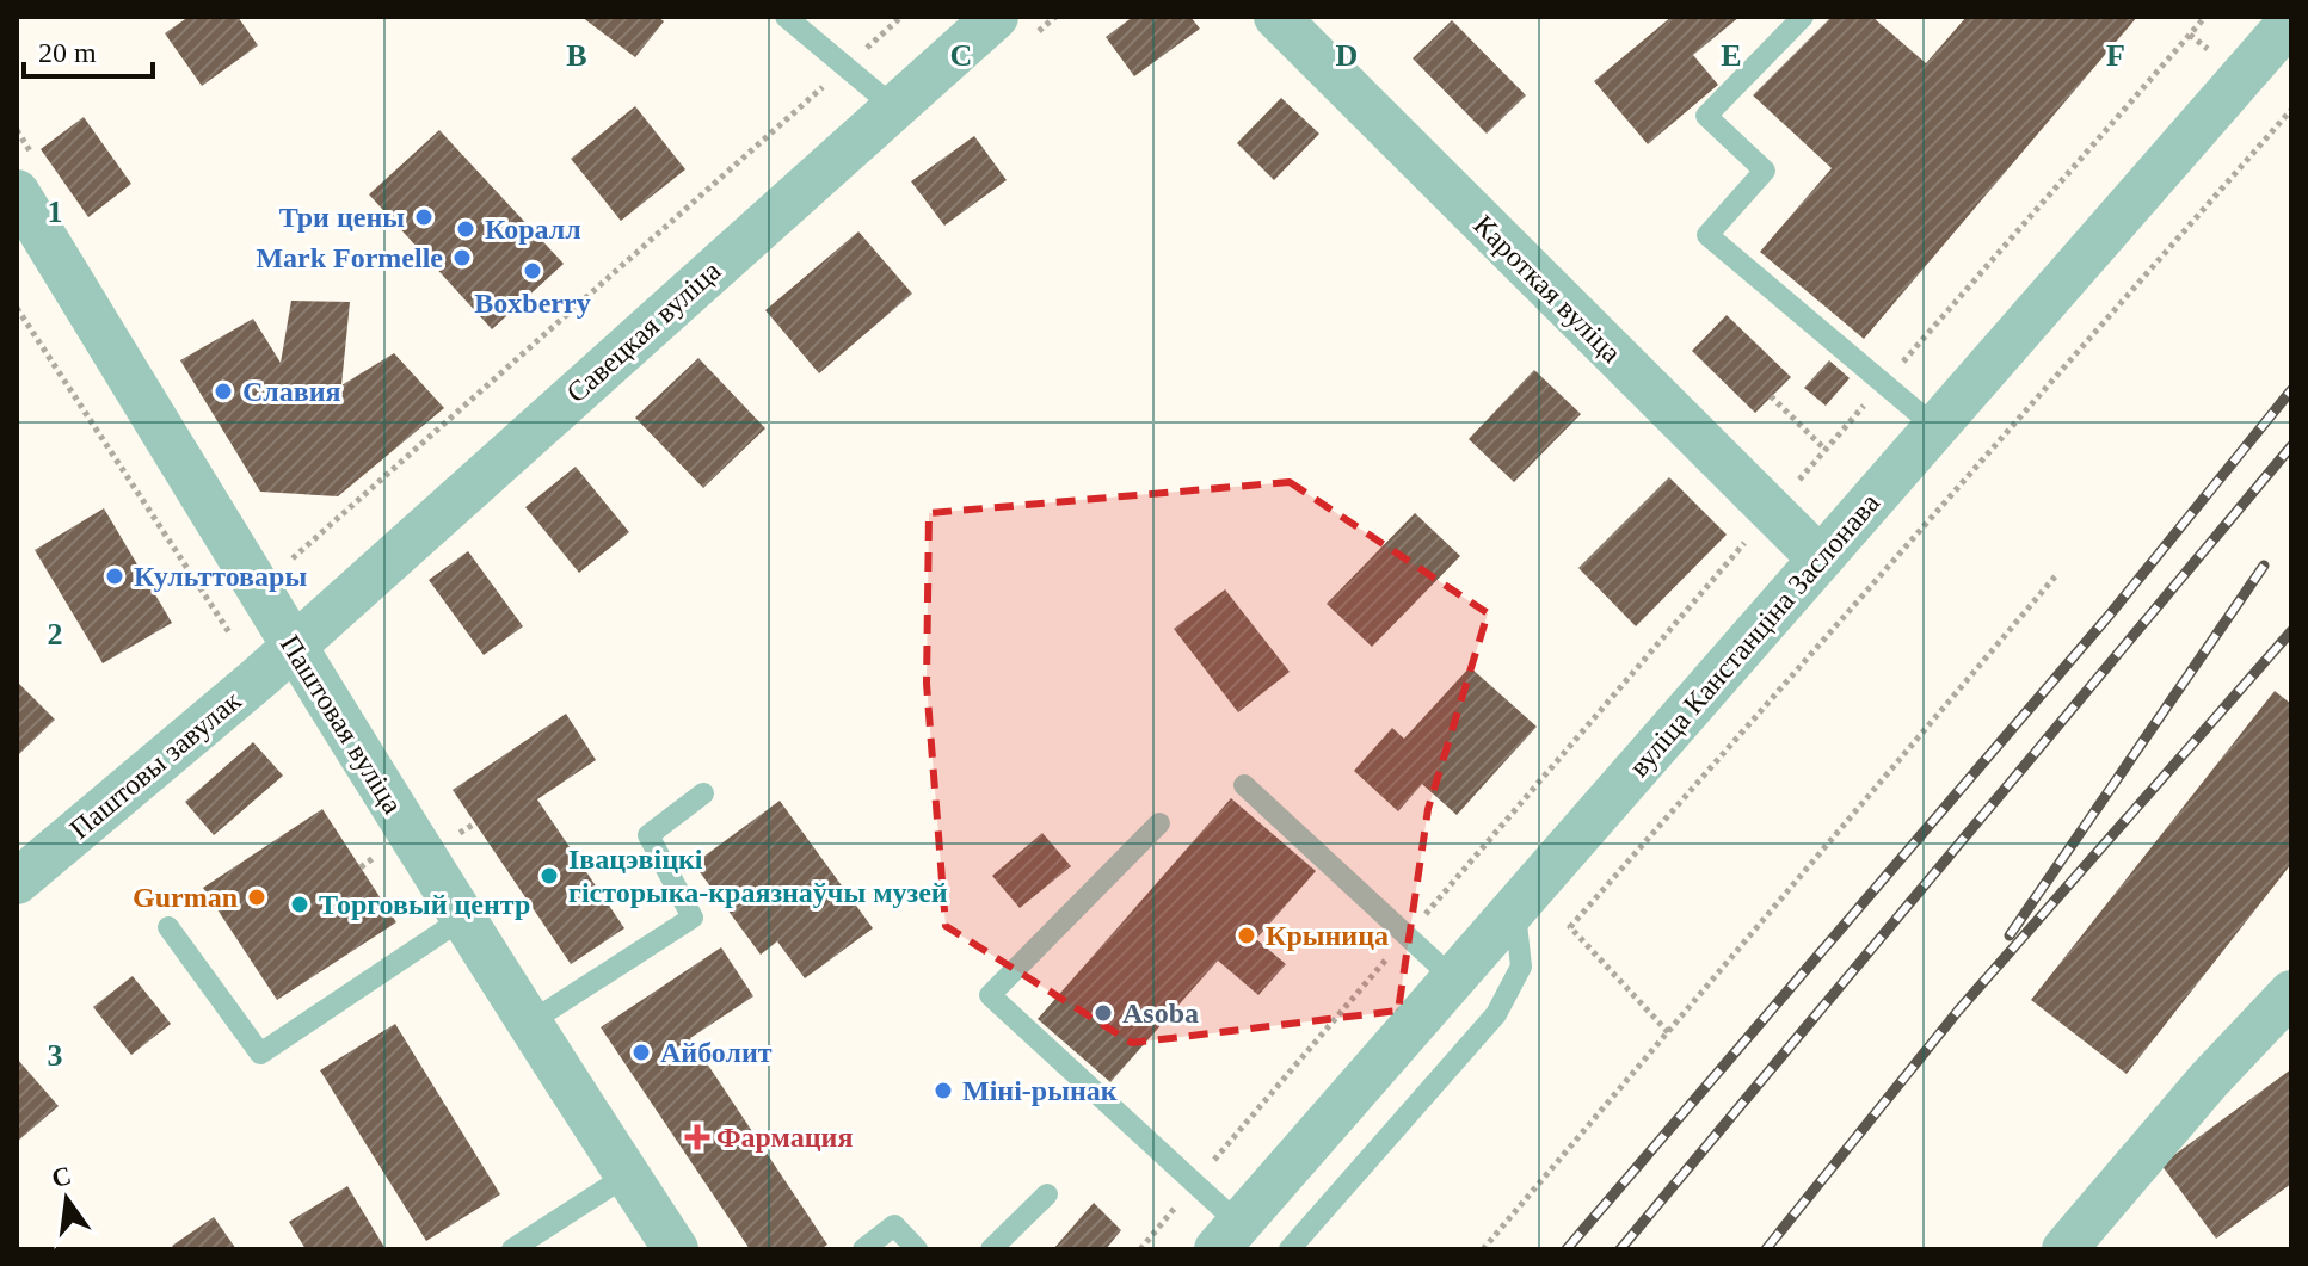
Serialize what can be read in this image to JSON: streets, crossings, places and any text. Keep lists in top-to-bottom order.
{
  "streets": {
    "street": [
      "Кароткая вуліца",
      "Савецкая вуліца",
      "вуліца Канстанціна Заслонава",
      "Паштовая вуліца",
      "Паштовы завулак"
    ]
  },
  "crossings": [
    ["Кароткая вуліца", "вуліца Канстанціна Заслонава"],
    ["Савецкая вуліца", "Паштовая вуліца"],
    ["Савецкая вуліца", "Паштовы завулак"],
    ["Паштовая вуліца", "Паштовы завулак"]
  ],
  "places": {
    "other": [
      "Три цены",
      "Коралл",
      "Mark Formelle",
      "Boxberry",
      "Славия",
      "Культтовары",
      "Івацэвіцкі гісторыка-краязнаўчы музей",
      "Gurman",
      "Торговый центр",
      "Крыница",
      "Asoba",
      "Айболит",
      "Міні-рынак"
    ],
    "health": ["Фармация"]
  },
  "scale_bar": "20 m",
  "north": "top",
  "grid": {
    "columns": [
      "B",
      "C",
      "D",
      "E",
      "F"
    ],
    "rows": ["1", "2", "3"]
  }
}
